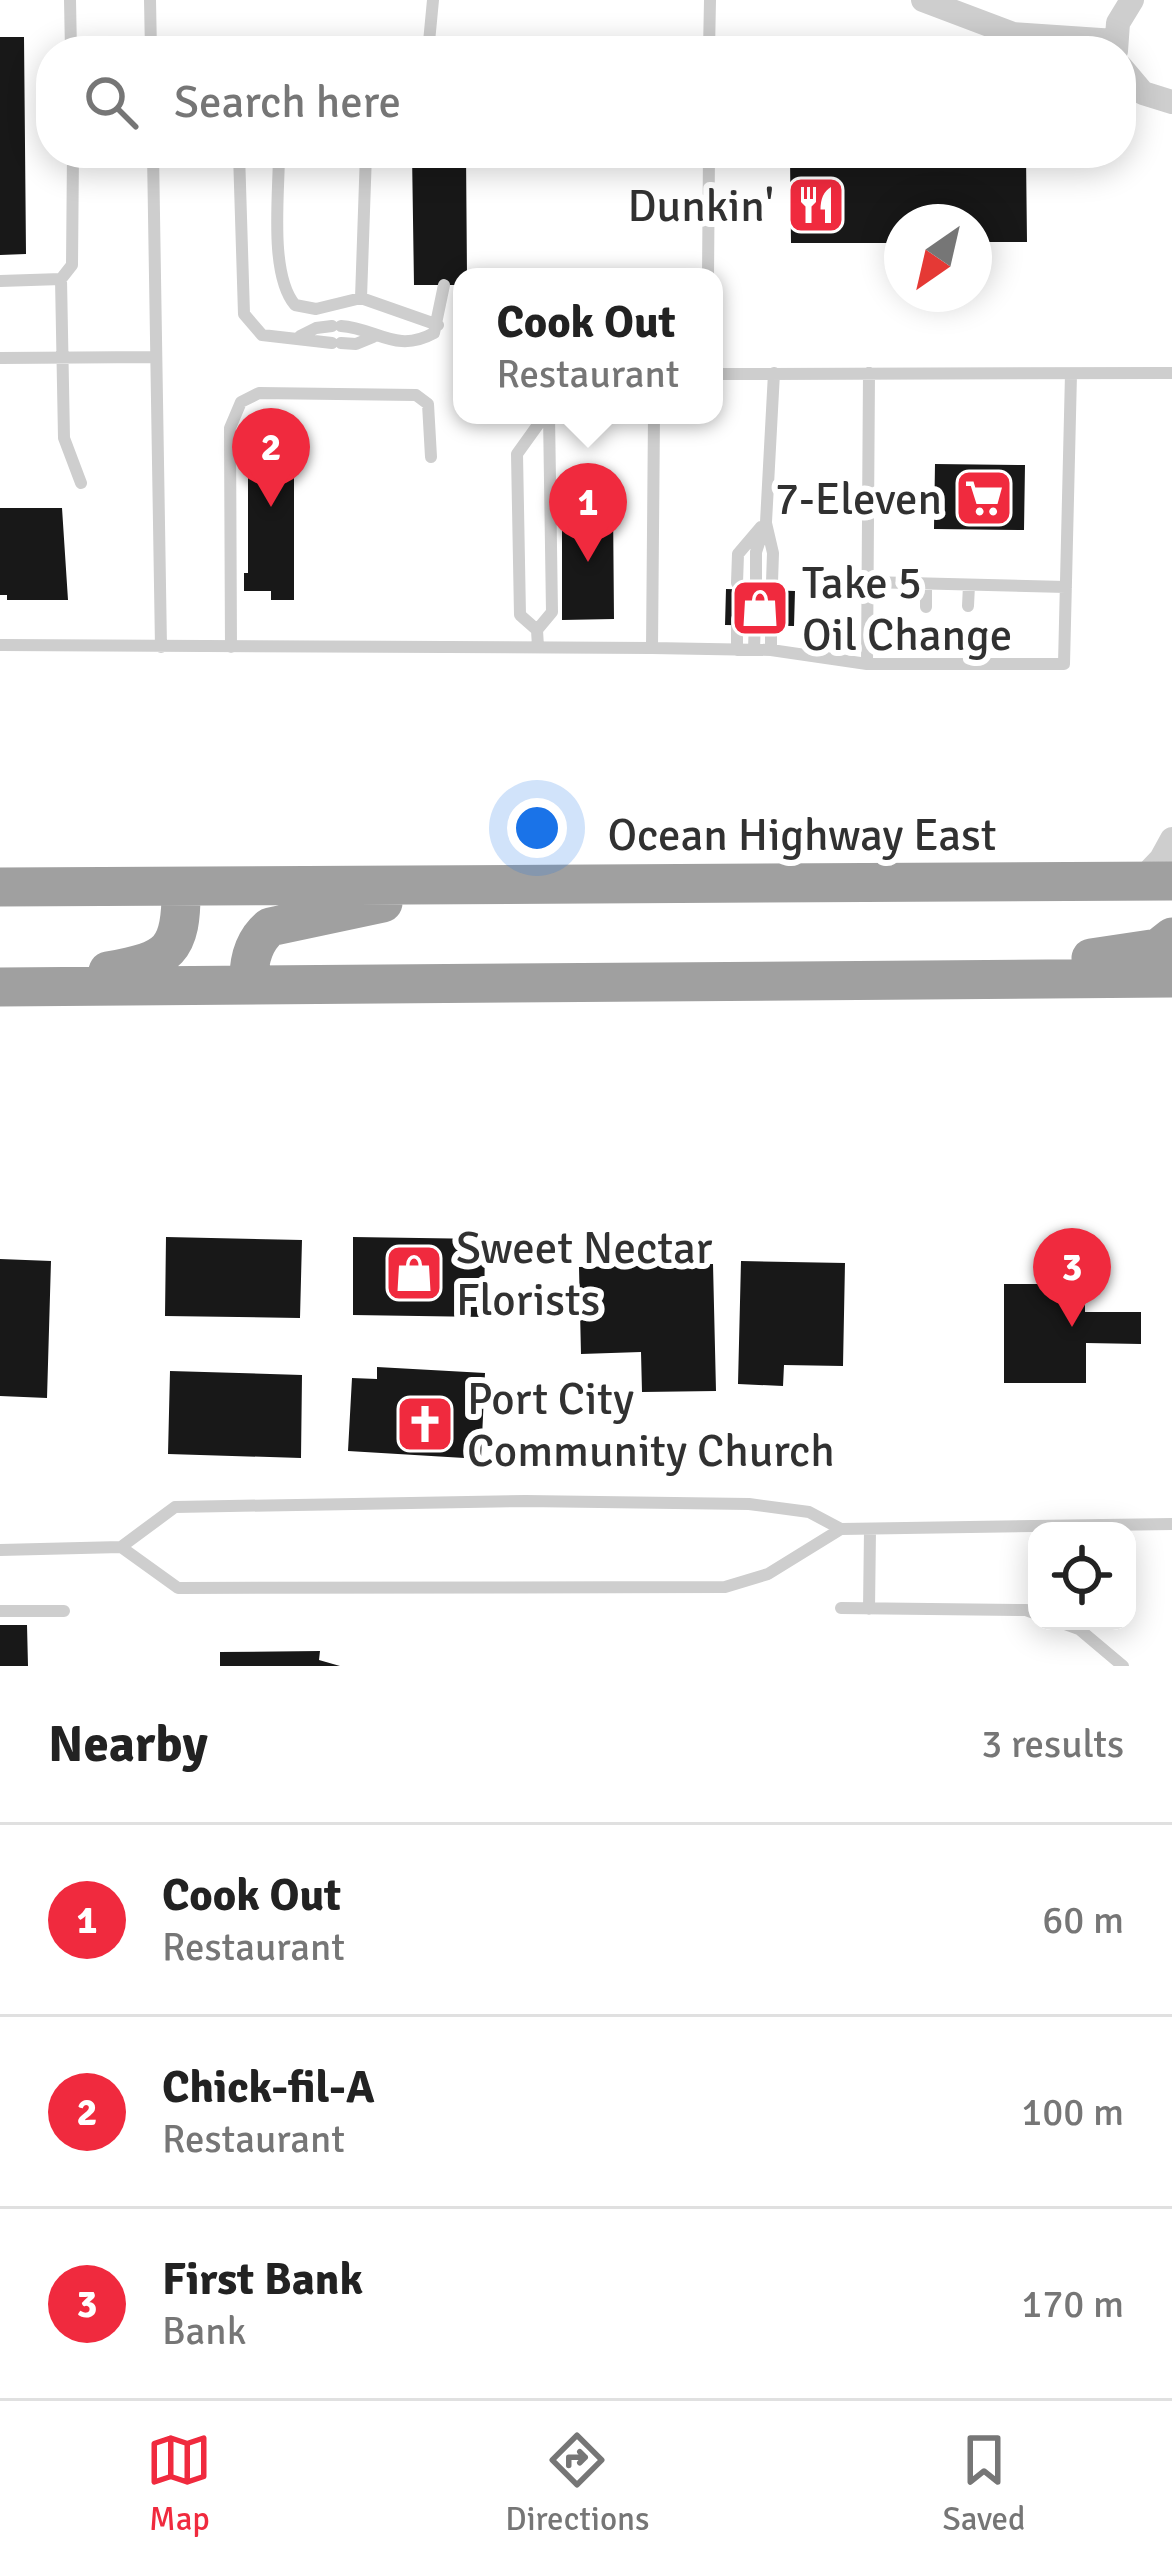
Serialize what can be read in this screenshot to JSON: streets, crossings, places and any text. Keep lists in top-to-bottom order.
{
  "streets": {
    "highway": ["Ocean Highway East"]
  },
  "places": {
    "restaurant": ["Dunkin'"],
    "supermarket": ["7-Eleven"],
    "shop": ["Take 5 Oil Change", "Sweet Nectar Florists"],
    "church": ["Port City Community Church"]
  },
  "north": "bottom left",
  "page": {
    "search": "Search here",
    "popup": ["Cook Out", "Restaurant"],
    "pins": ["2", "1", "3"],
    "heading": ["Nearby", "3 results"],
    "list": [
      {
        "mark": "1",
        "name": "Cook Out",
        "note": "Restaurant",
        "value": "60 m"
      },
      {
        "mark": "2",
        "name": "Chick-fil-A",
        "note": "Restaurant",
        "value": "100 m"
      },
      {
        "mark": "3",
        "name": "First Bank",
        "note": "Bank",
        "value": "170 m"
      }
    ],
    "nav": ["Map", "Directions", "Saved"]
  }
}
